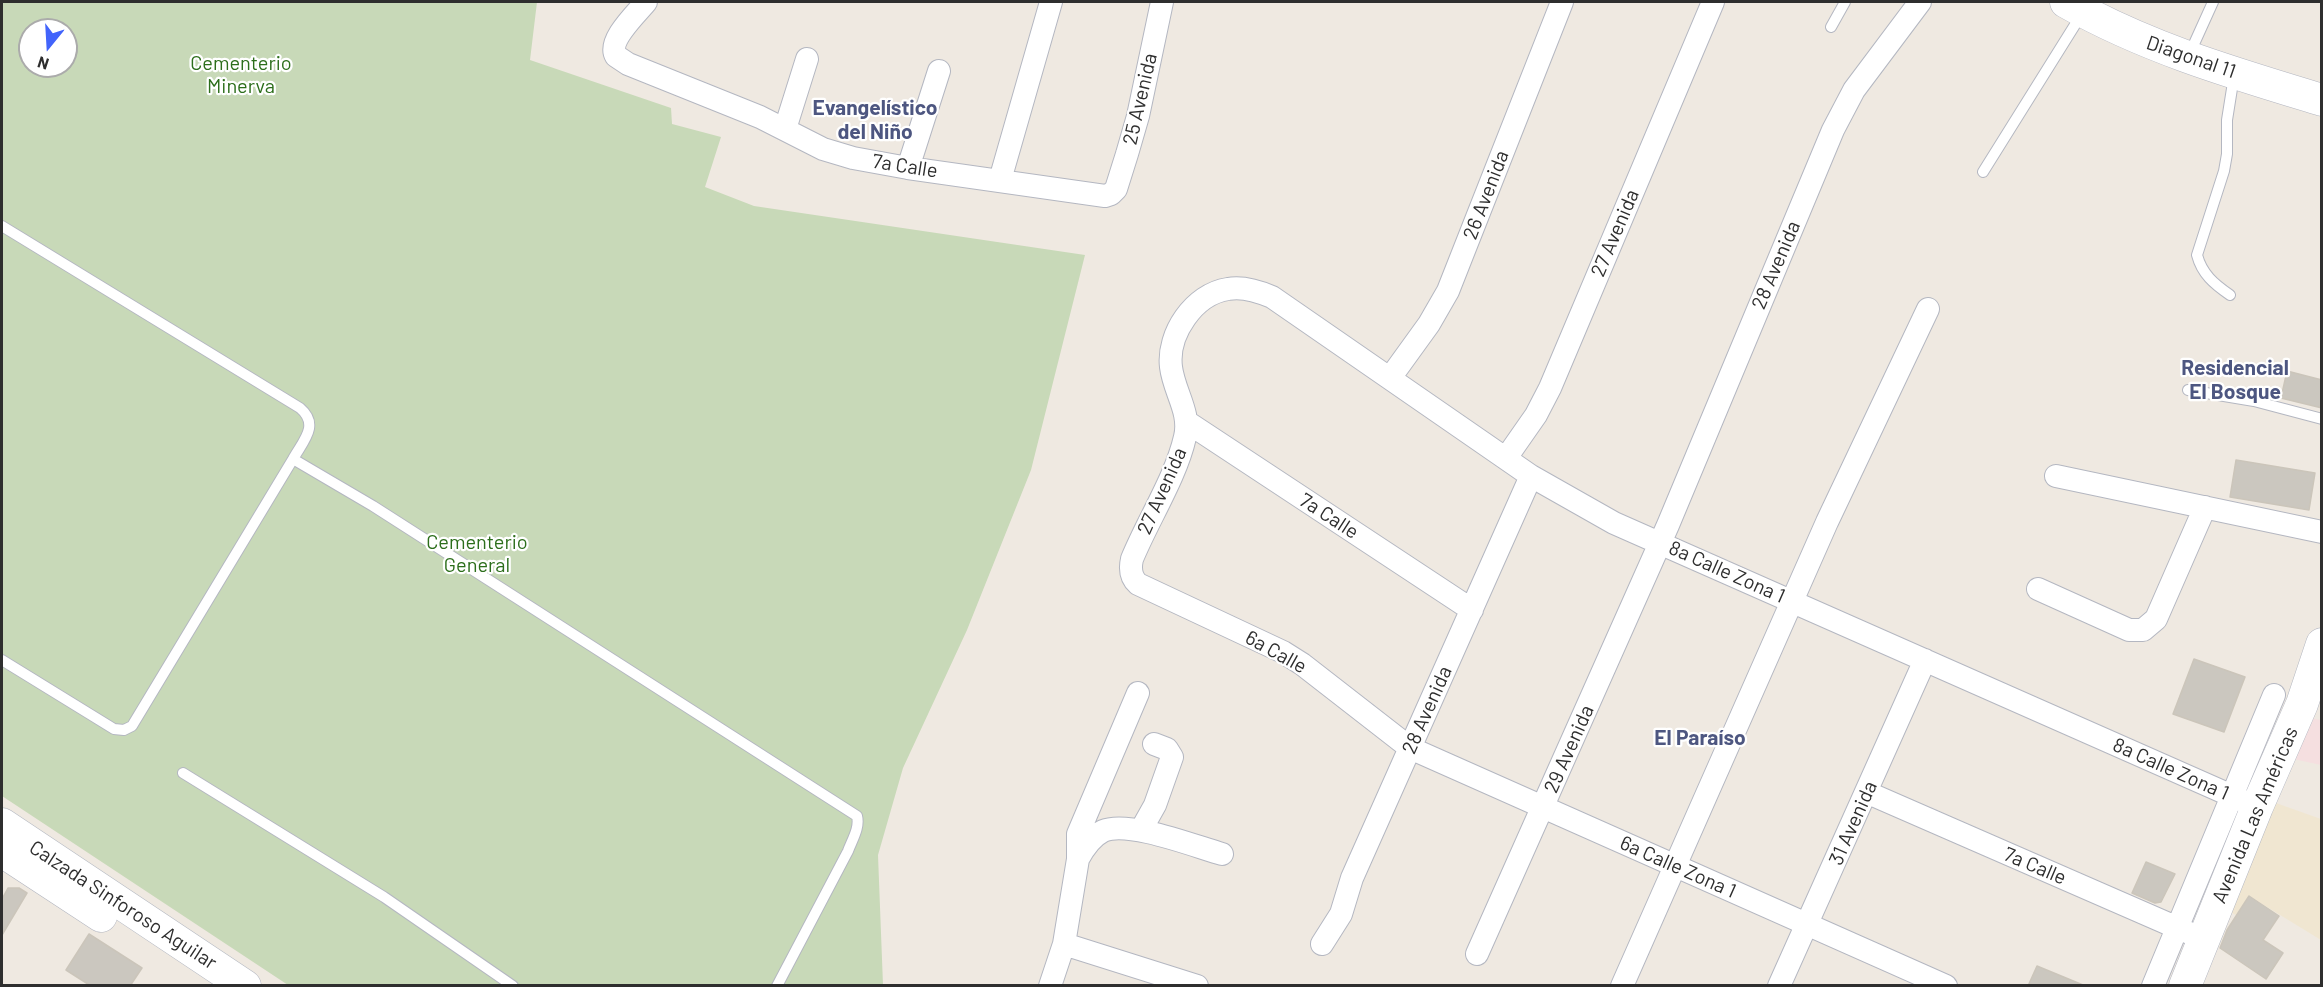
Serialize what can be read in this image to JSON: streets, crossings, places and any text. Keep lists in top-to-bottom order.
{
  "streets": {
    "street": [
      "Diagonal 11",
      "25 Avenida",
      "7a Calle",
      "26 Avenida",
      "27 Avenida",
      "28 Avenida",
      "8a Calle Zona 1",
      "6a Calle",
      "29 Avenida",
      "Avenida Las Américas",
      "31 Avenida",
      "6a Calle Zona 1",
      "Calzada Sinforoso Aguilar"
    ]
  },
  "crossings": [
    ["25 Avenida", "7a Calle"],
    ["7a Calle", "27 Avenida"],
    ["7a Calle", "28 Avenida"],
    ["7a Calle", "Avenida Las Américas"],
    ["7a Calle", "31 Avenida"],
    ["26 Avenida", "8a Calle Zona 1"],
    ["27 Avenida", "8a Calle Zona 1"],
    ["27 Avenida", "6a Calle"],
    ["28 Avenida", "8a Calle Zona 1"],
    ["28 Avenida", "6a Calle"],
    ["28 Avenida", "29 Avenida"],
    ["28 Avenida", "6a Calle Zona 1"],
    ["8a Calle Zona 1", "29 Avenida"],
    ["8a Calle Zona 1", "Avenida Las Américas"],
    ["8a Calle Zona 1", "31 Avenida"],
    ["6a Calle", "6a Calle Zona 1"],
    ["29 Avenida", "6a Calle Zona 1"],
    ["31 Avenida", "6a Calle Zona 1"]
  ],
  "districts": ["Evangelístico del Niño", "Residencial El Bosque", "El Paraíso"],
  "parks": ["Cementerio Minerva", "Cementerio General"],
  "north": "bottom"
}
